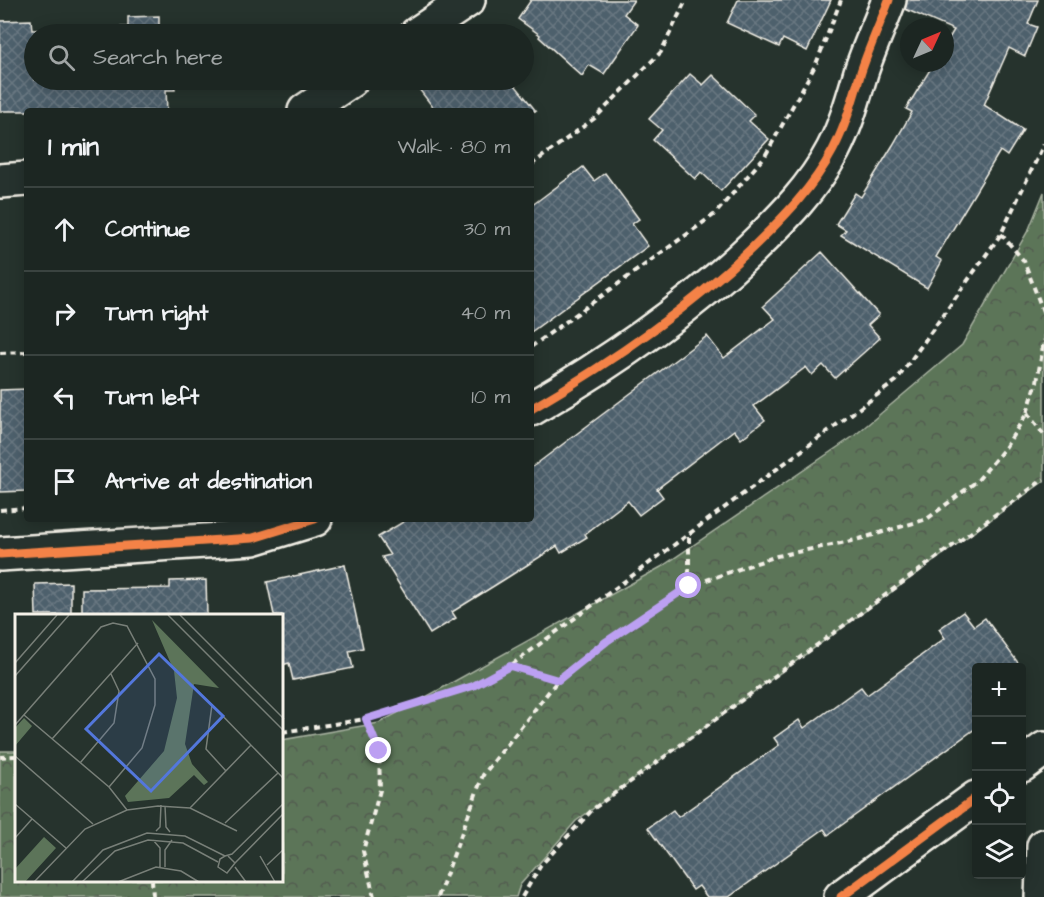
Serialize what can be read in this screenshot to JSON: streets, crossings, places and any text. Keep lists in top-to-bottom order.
{
  "north": "top right",
  "page": {
    "search": "Search here",
    "heading": ["1 min", "Walk · 80 m"],
    "list": [
      ["Continue", "30 m"],
      ["Turn right", "40 m"],
      ["Turn left", "10 m"],
      "Arrive at destination"
    ],
    "map_buttons": ["+", "−"]
  }
}
